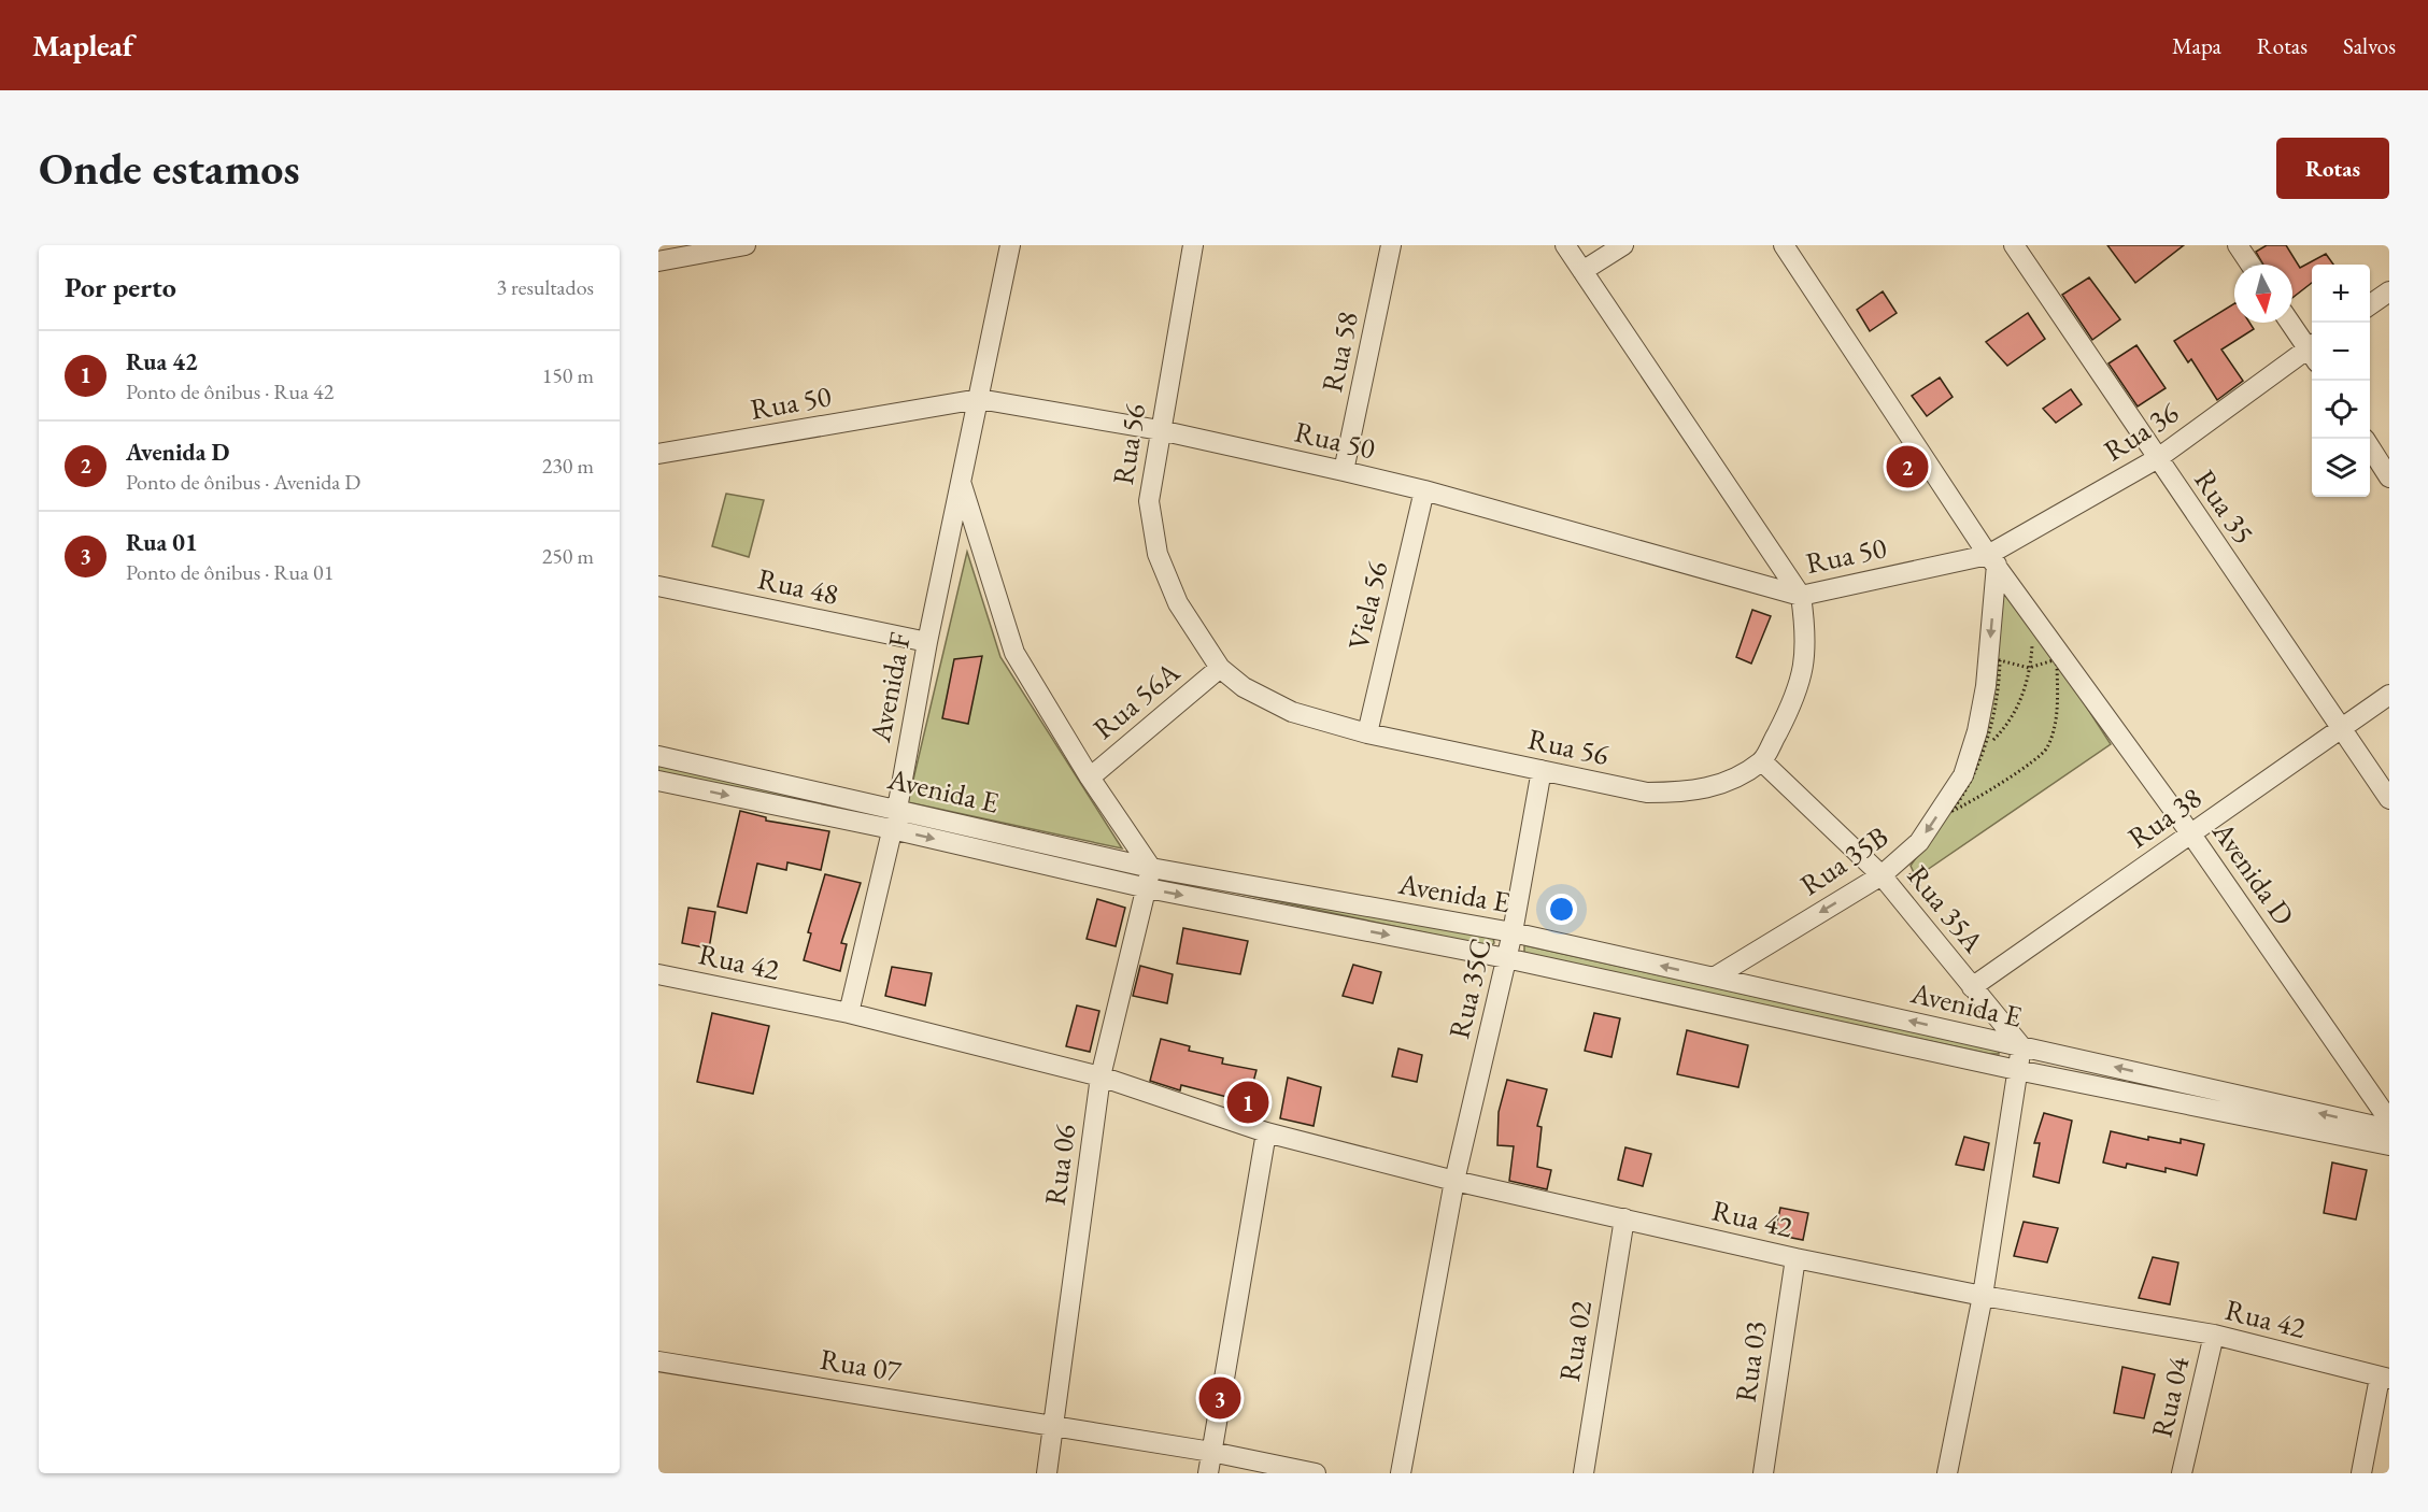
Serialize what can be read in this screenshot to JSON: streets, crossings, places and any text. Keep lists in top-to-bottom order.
{
  "streets": {
    "street": [
      "Rua 58",
      "Rua 50",
      "Rua 36",
      "Rua 56",
      "Rua 35",
      "Rua 48",
      "Viela 56",
      "Avenida F",
      "Rua 56A",
      "Avenida E",
      "Rua 38",
      "Rua 35B",
      "Avenida D",
      "Rua 35A",
      "Rua 42",
      "Rua 35C",
      "Rua 06",
      "Rua 02",
      "Rua 03",
      "Rua 07",
      "Rua 04"
    ]
  },
  "crossings": [
    ["Rua 58", "Rua 50"],
    ["Rua 50", "Rua 36"],
    ["Rua 50", "Rua 56"],
    ["Rua 50", "Viela 56"],
    ["Rua 50", "Avenida F"],
    ["Rua 50", "Rua 35B"],
    ["Rua 50", "Avenida D"],
    ["Rua 36", "Rua 35"],
    ["Rua 36", "Rua 35B"],
    ["Rua 36", "Avenida D"],
    ["Rua 56", "Viela 56"],
    ["Rua 56", "Rua 56A"],
    ["Rua 56", "Rua 35A"],
    ["Rua 56", "Rua 35C"],
    ["Rua 35", "Rua 38"],
    ["Rua 48", "Avenida F"],
    ["Avenida F", "Rua 56A"],
    ["Avenida F", "Avenida E"],
    ["Avenida F", "Rua 42"],
    ["Avenida F", "Rua 06"],
    ["Avenida E", "Rua 35B"],
    ["Avenida E", "Rua 35A"],
    ["Avenida E", "Rua 35C"],
    ["Avenida E", "Rua 06"],
    ["Rua 38", "Avenida D"],
    ["Rua 38", "Rua 35A"],
    ["Rua 35B", "Avenida D"],
    ["Rua 35B", "Rua 35A"],
    ["Rua 42", "Rua 35C"],
    ["Rua 42", "Rua 06"],
    ["Rua 42", "Rua 02"],
    ["Rua 42", "Rua 03"],
    ["Rua 42", "Rua 04"],
    ["Rua 06", "Rua 07"]
  ],
  "one_way": ["Rua 35B"],
  "north": "bottom",
  "page": {
    "header": "Mapleaf",
    "nav": ["Mapa", "Rotas", "Salvos"],
    "buttons": "Rotas",
    "title": "Onde estamos",
    "heading": ["Por perto", "3 resultados"],
    "map_buttons": ["+", "−"],
    "list": [
      {
        "mark": "1",
        "name": "Rua 42",
        "note": "Ponto de ônibus · Rua 42",
        "value": "150 m"
      },
      {
        "mark": "2",
        "name": "Avenida D",
        "note": "Ponto de ônibus · Avenida D",
        "value": "230 m"
      },
      {
        "mark": "3",
        "name": "Rua 01",
        "note": "Ponto de ônibus · Rua 01",
        "value": "250 m"
      }
    ],
    "pins": ["2", "1", "3"]
  }
}
